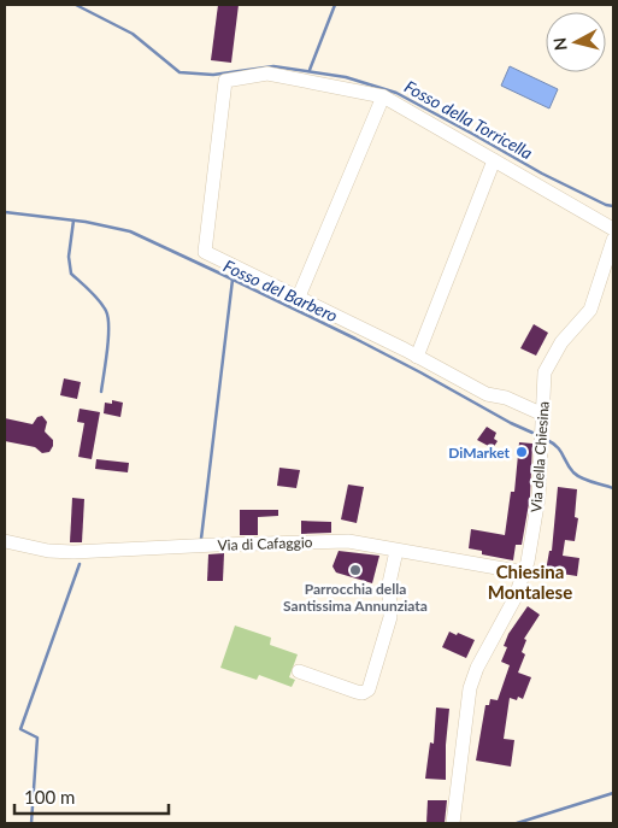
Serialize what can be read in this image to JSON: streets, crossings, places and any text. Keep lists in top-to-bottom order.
{
  "streets": {
    "street": ["Via della Chiesina", "Via di Cafaggio"]
  },
  "crossings": [
    ["Via della Chiesina", "Via di Cafaggio"]
  ],
  "districts": ["Chiesina Montalese"],
  "water": ["Fosso della Torricella", "Fosso del Barbero"],
  "places": ["DiMarket", "Parrocchia della Santissima Annunziata"],
  "scale_bar": "100 m",
  "north": "left"
}
